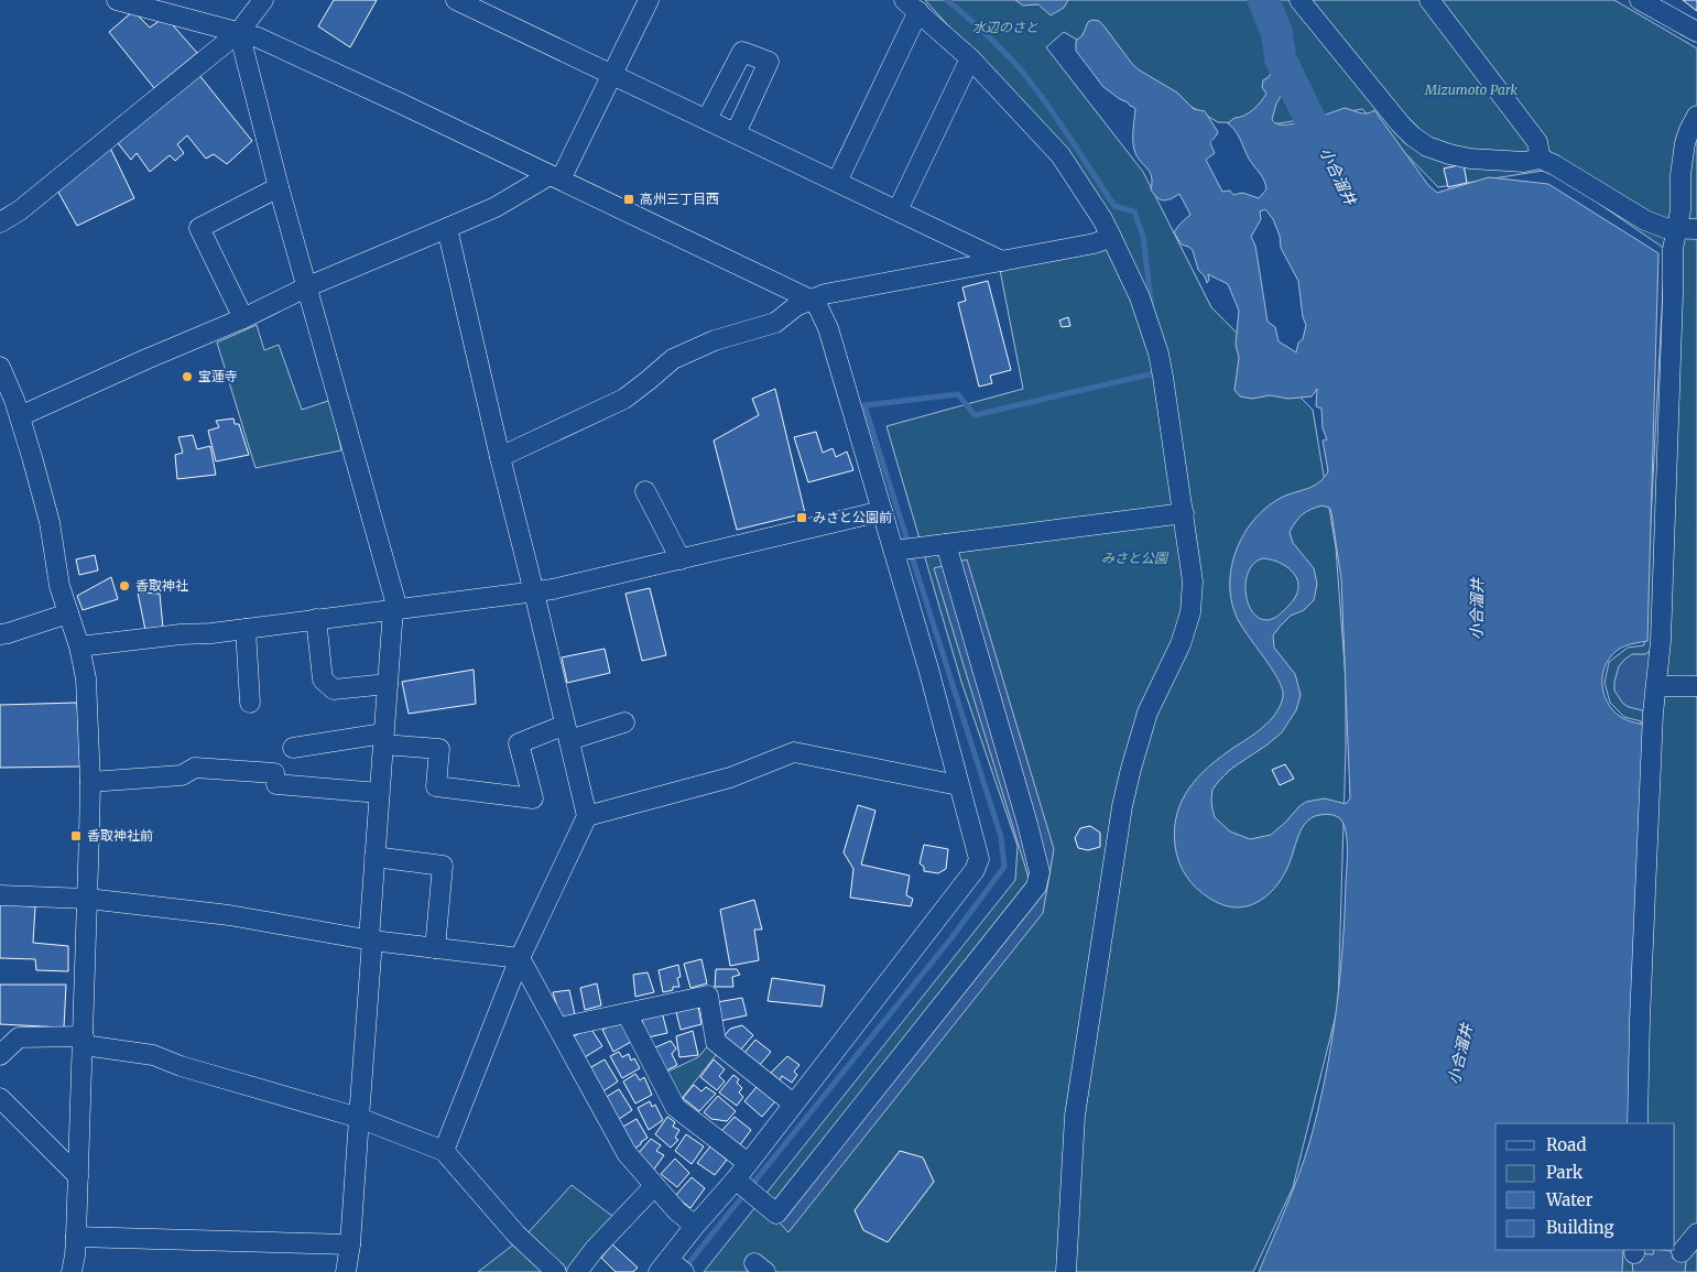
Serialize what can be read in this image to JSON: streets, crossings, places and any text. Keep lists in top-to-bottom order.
{
  "water": ["小合溜井"],
  "parks": ["水辺のさと", "Mizumoto Park", "みさと公園"],
  "places": {
    "transit": ["高州三丁目西", "みさと公園前", "香取神社前"],
    "other": ["宝蓮寺", "香取神社"]
  },
  "legend": [
    "Road",
    "Park",
    "Water",
    "Building"
  ]
}
